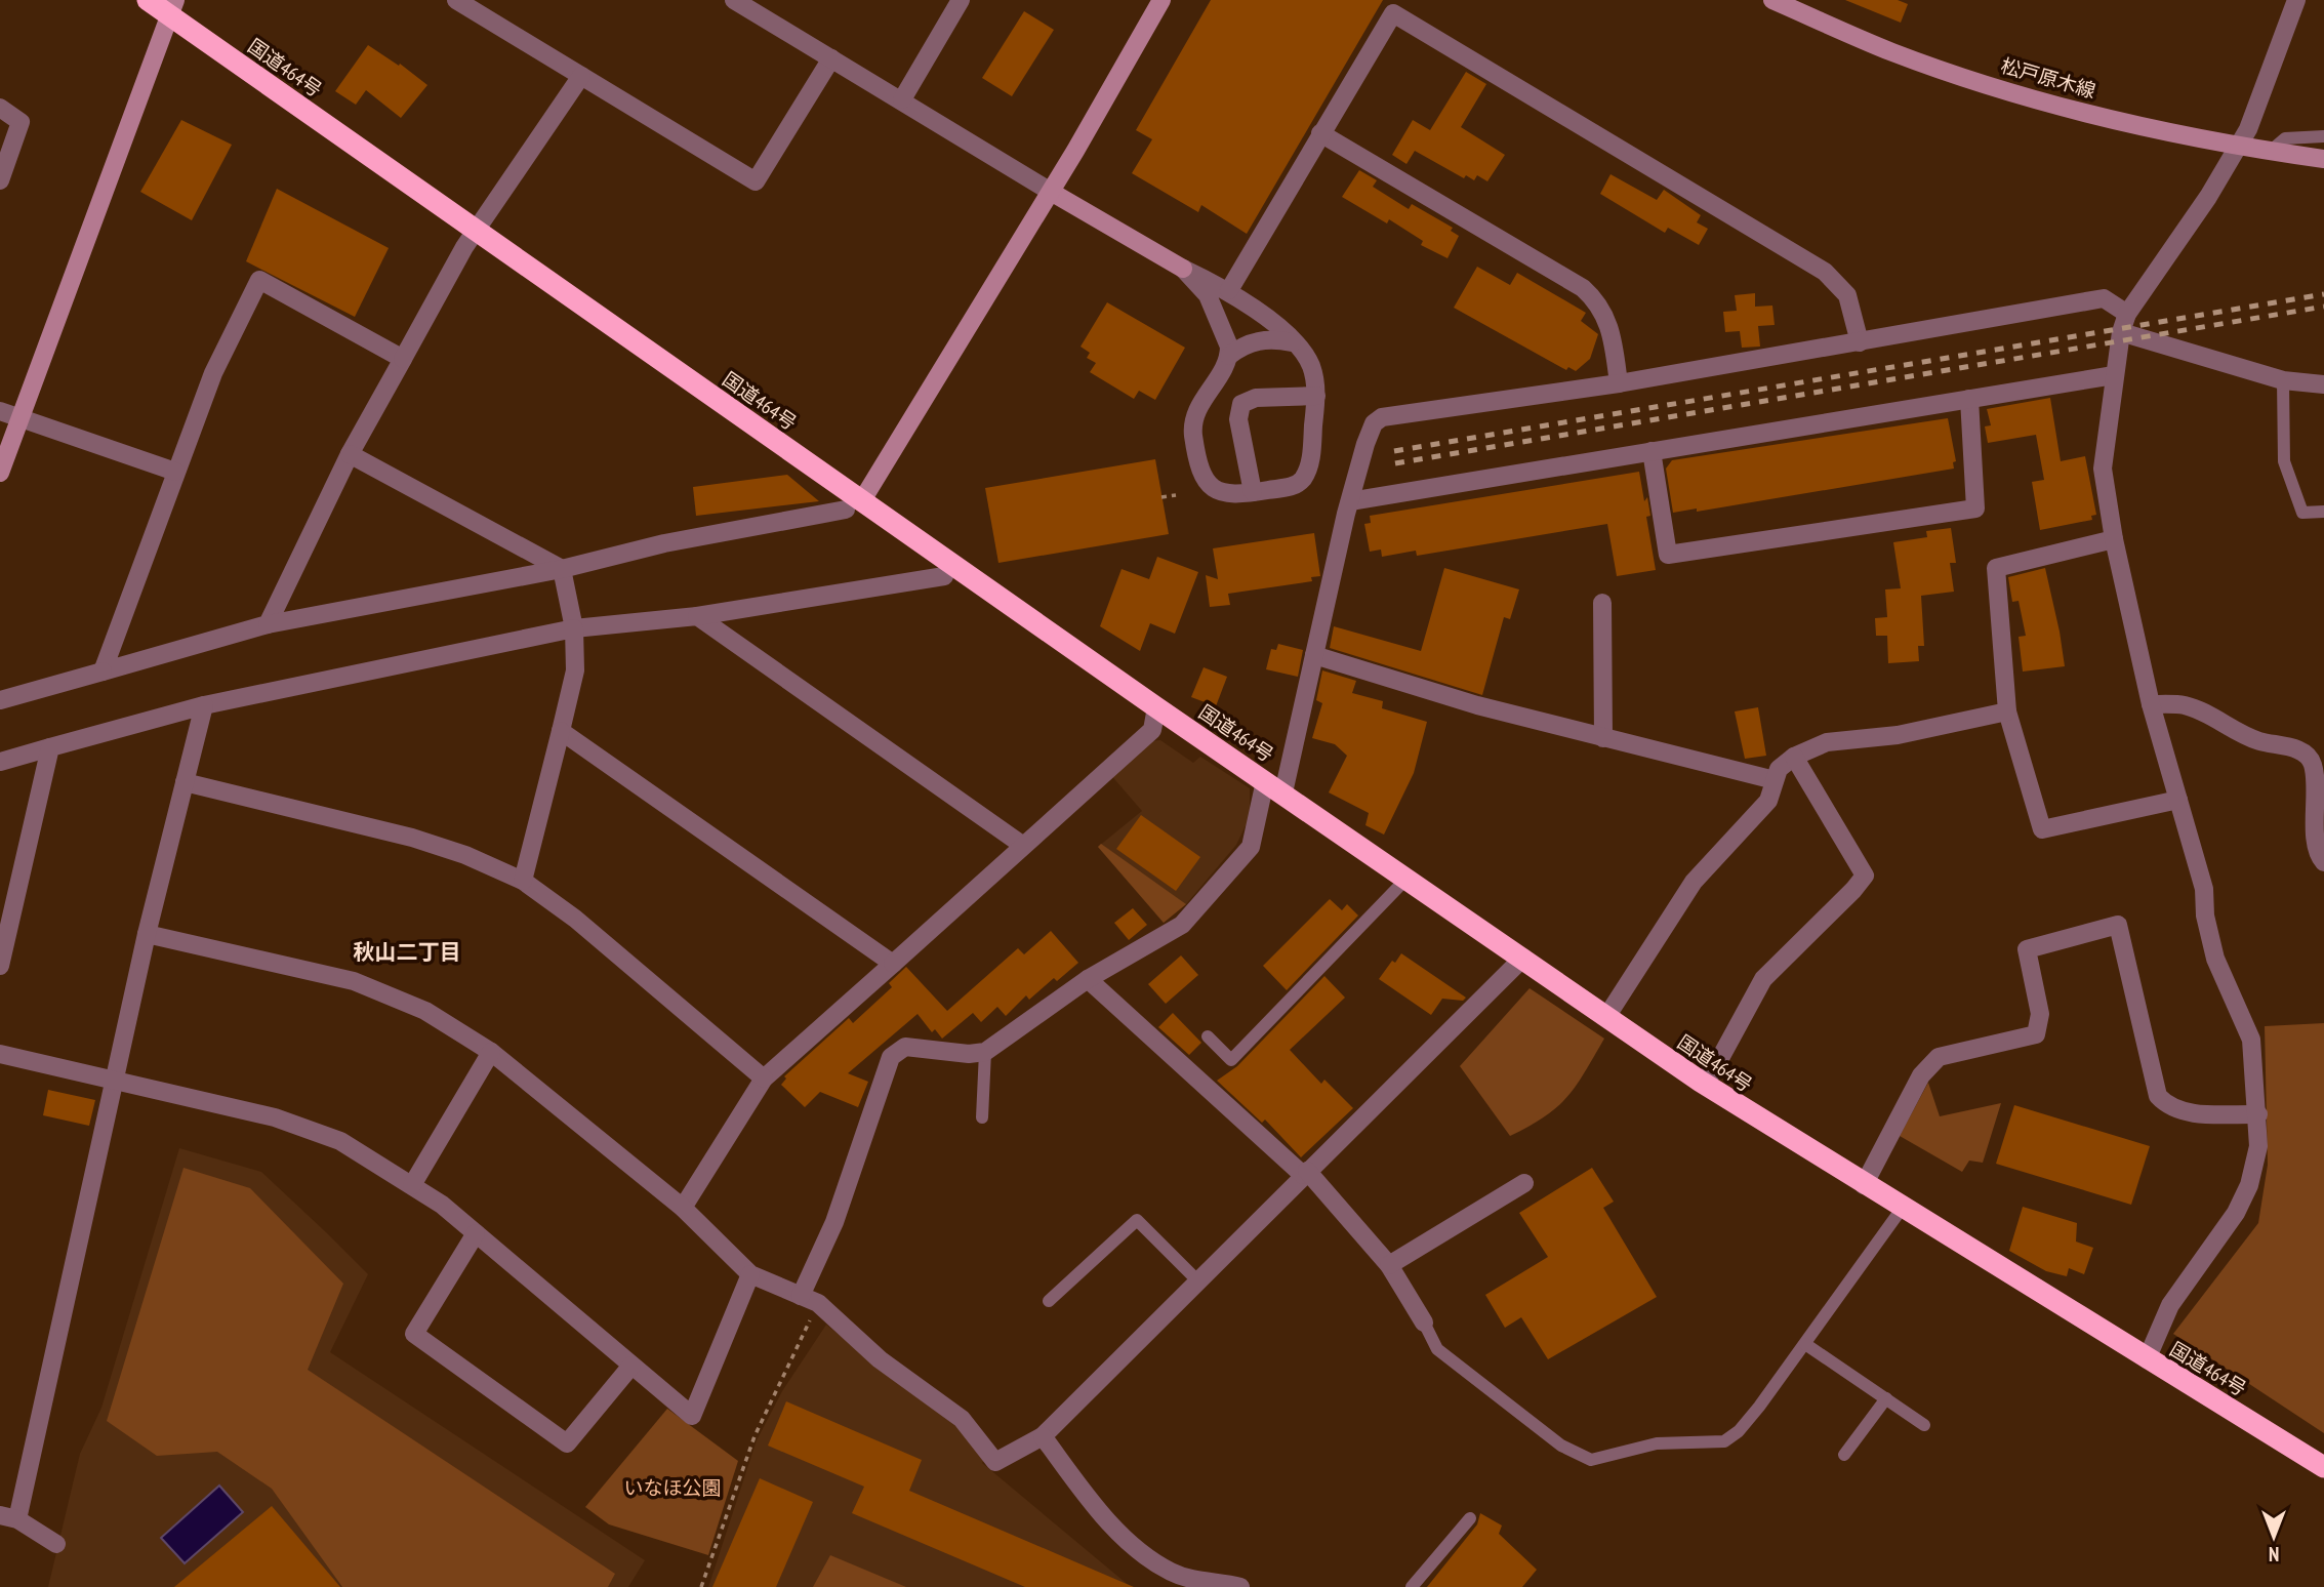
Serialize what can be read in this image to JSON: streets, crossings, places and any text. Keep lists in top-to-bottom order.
{
  "streets": {
    "highway": ["国道464号"],
    "street": ["松戸原木線"]
  },
  "districts": ["秋山二丁目"],
  "parks": ["いなほ公園"],
  "north": "bottom"
}
